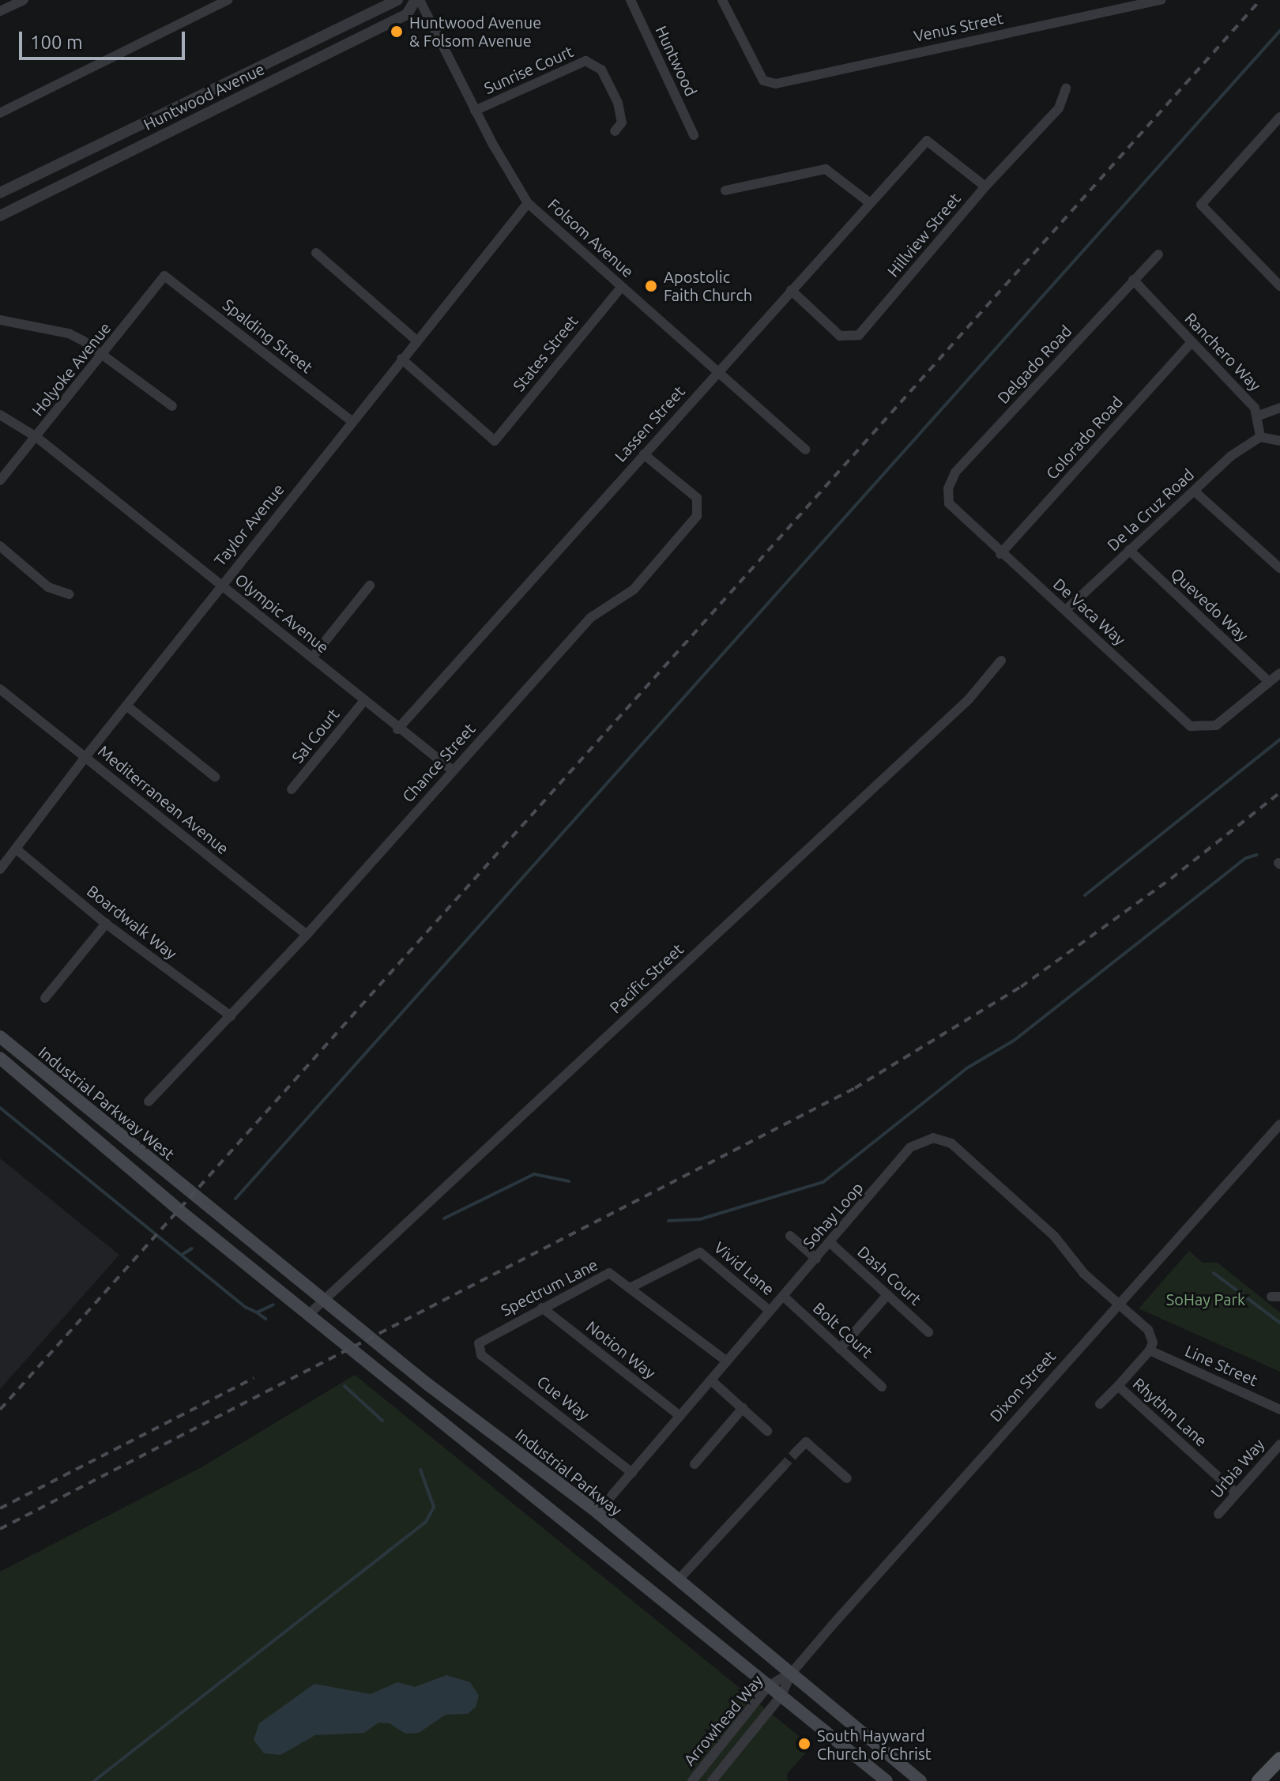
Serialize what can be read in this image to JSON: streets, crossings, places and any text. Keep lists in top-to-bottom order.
{
  "streets": {
    "main road": ["Industrial Parkway West", "Industrial Parkway"],
    "street": [
      "Venus Street",
      "Huntwood",
      "Sunrise Court",
      "Huntwood Avenue",
      "Hillview Street",
      "Folsom Avenue",
      "Spalding Street",
      "Ranchero Way",
      "States Street",
      "Delgado Road",
      "Holyoke Avenue",
      "Lassen Street",
      "Colorado Road",
      "De la Cruz Road",
      "Taylor Avenue",
      "Quevedo Way",
      "De Vaca Way",
      "Olympic Avenue",
      "Sal Court",
      "Chance Street",
      "Mediterranean Avenue",
      "Boardwalk Way",
      "Pacific Street",
      "Sohay Loop",
      "Vivid Lane",
      "Dash Court",
      "Spectrum Lane",
      "Bolt Court",
      "Notion Way",
      "Line Street",
      "Dixon Street",
      "Cue Way",
      "Rhythm Lane",
      "Urbia Way",
      "Arrowhead Way"
    ]
  },
  "crossings": [
    ["Sunrise Court", "Folsom Avenue"],
    ["Huntwood Avenue", "Folsom Avenue"],
    ["Hillview Street", "Lassen Street"],
    ["Folsom Avenue", "States Street"],
    ["Folsom Avenue", "Lassen Street"],
    ["Folsom Avenue", "Taylor Avenue"],
    ["Spalding Street", "Holyoke Avenue"],
    ["Spalding Street", "Taylor Avenue"],
    ["Ranchero Way", "Delgado Road"],
    ["Ranchero Way", "Colorado Road"],
    ["Ranchero Way", "De la Cruz Road"],
    ["States Street", "Taylor Avenue"],
    ["Delgado Road", "De Vaca Way"],
    ["Holyoke Avenue", "Olympic Avenue"],
    ["Lassen Street", "Olympic Avenue"],
    ["Lassen Street", "Chance Street"],
    ["Colorado Road", "De Vaca Way"],
    ["De la Cruz Road", "Quevedo Way"],
    ["De la Cruz Road", "De Vaca Way"],
    ["Taylor Avenue", "Olympic Avenue"],
    ["Taylor Avenue", "Mediterranean Avenue"],
    ["Taylor Avenue", "Boardwalk Way"],
    ["Quevedo Way", "De Vaca Way"],
    ["Olympic Avenue", "Sal Court"],
    ["Olympic Avenue", "Chance Street"],
    ["Chance Street", "Mediterranean Avenue"],
    ["Chance Street", "Boardwalk Way"],
    ["Pacific Street", "Industrial Parkway West"],
    ["Pacific Street", "Industrial Parkway"],
    ["Industrial Parkway West", "Industrial Parkway"],
    ["Sohay Loop", "Vivid Lane"],
    ["Sohay Loop", "Dash Court"],
    ["Sohay Loop", "Spectrum Lane"],
    ["Sohay Loop", "Bolt Court"],
    ["Sohay Loop", "Notion Way"],
    ["Sohay Loop", "Dixon Street"],
    ["Sohay Loop", "Cue Way"],
    ["Sohay Loop", "Industrial Parkway"],
    ["Vivid Lane", "Spectrum Lane"],
    ["Spectrum Lane", "Notion Way"],
    ["Spectrum Lane", "Cue Way"],
    ["Line Street", "Rhythm Lane"],
    ["Dixon Street", "Industrial Parkway"],
    ["Dixon Street", "Arrowhead Way"],
    ["Rhythm Lane", "Urbia Way"],
    ["Industrial Parkway", "Arrowhead Way"]
  ],
  "parks": ["SoHay Park"],
  "places": ["Huntwood Avenue & Folsom Avenue", "Apostolic Faith Church", "South Hayward Church of Christ"],
  "scale_bar": "100 m"
}
